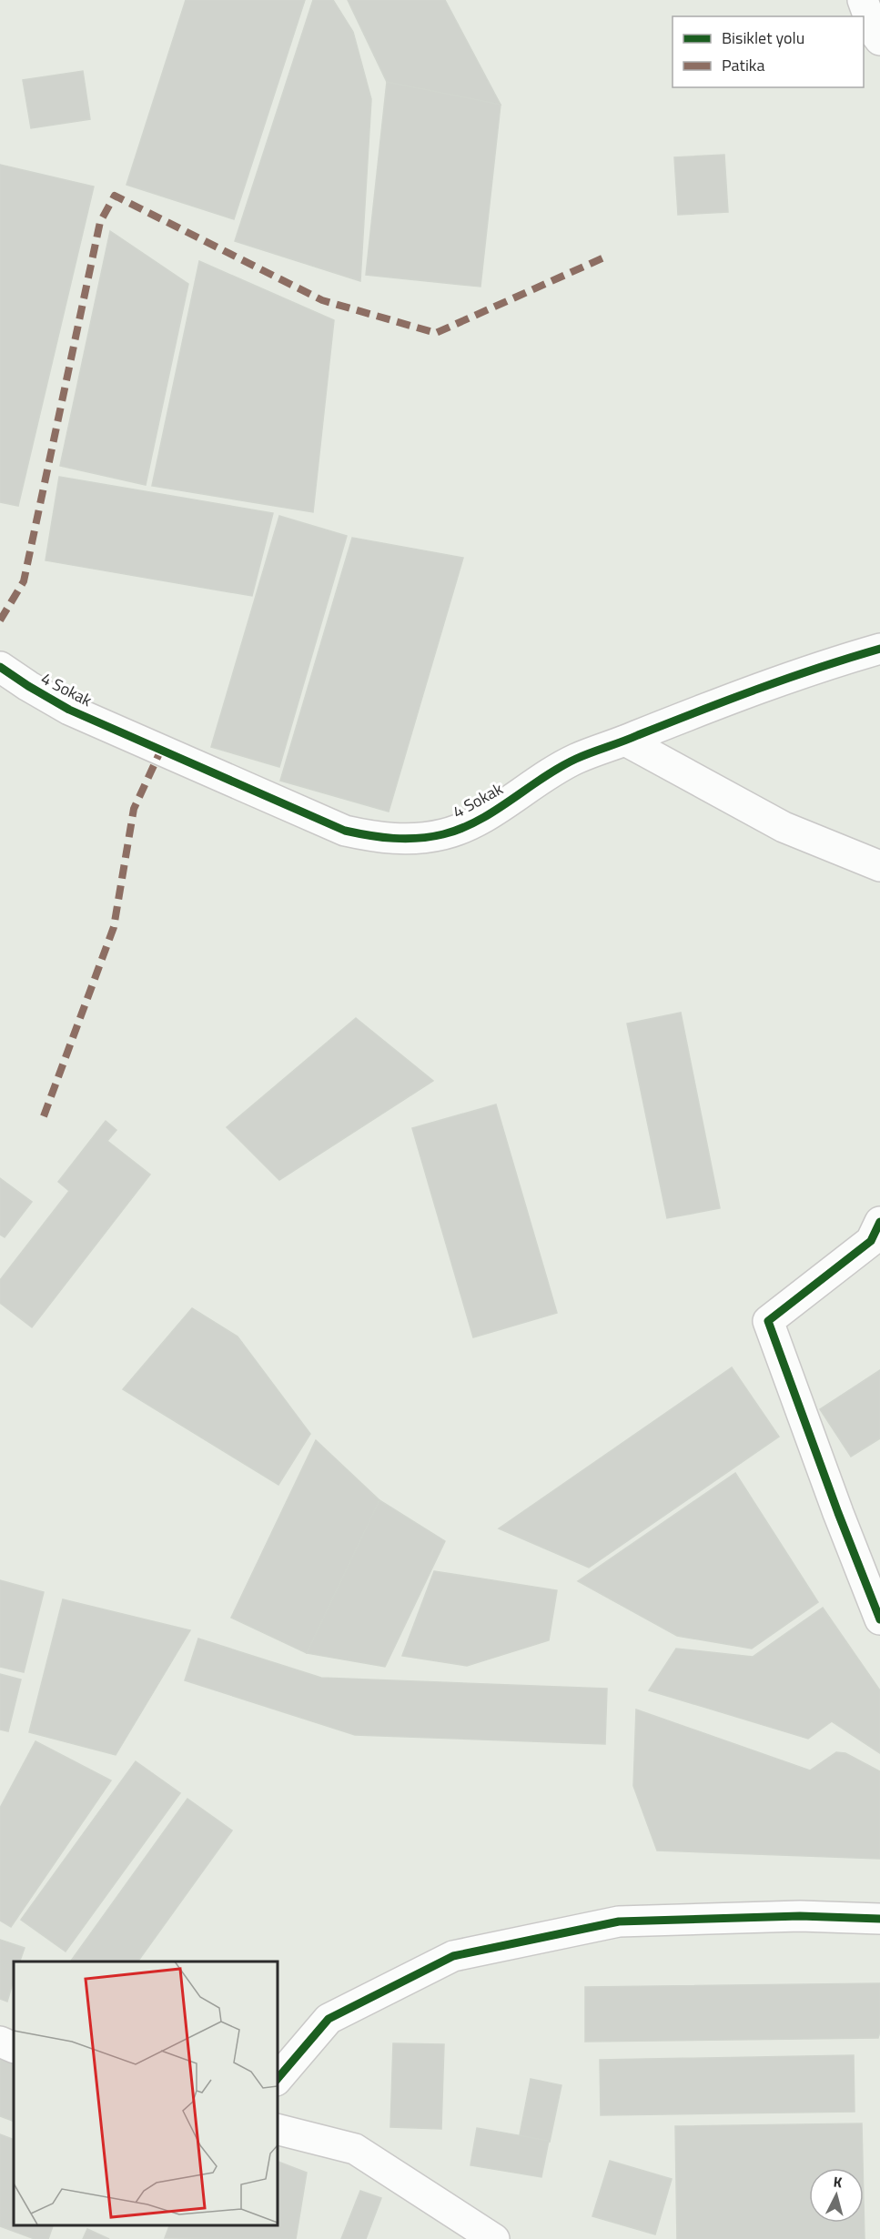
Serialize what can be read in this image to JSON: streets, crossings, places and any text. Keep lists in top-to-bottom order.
{
  "streets": {
    "street": ["4 Sokak"]
  },
  "legend": ["Bisiklet yolu", "Patika"],
  "north": "top"
}
